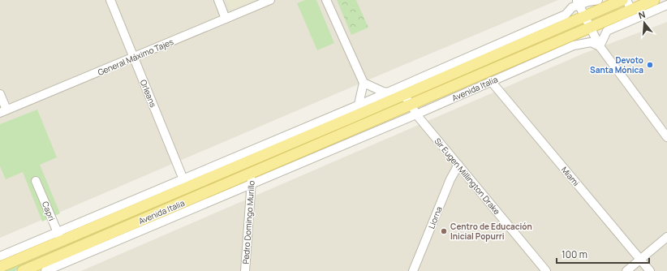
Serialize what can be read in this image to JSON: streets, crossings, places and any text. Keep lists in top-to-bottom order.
{
  "streets": {
    "main road": ["Avenida Italia"],
    "street": [
      "General Máximo Tajes",
      "Orleans",
      "Sir Eugen Millington Drake",
      "Miami",
      "Capri",
      "Liorna",
      "Pedro Domingo Murillo"
    ]
  },
  "crossings": [
    ["General Máximo Tajes", "Orleans"],
    ["Avenida Italia", "Orleans"],
    ["Avenida Italia", "Sir Eugen Millington Drake"],
    ["Avenida Italia", "Miami"],
    ["Avenida Italia", "Capri"],
    ["Avenida Italia", "Pedro Domingo Murillo"],
    ["Sir Eugen Millington Drake", "Liorna"]
  ],
  "places": ["Devoto Santa Mónica", "Centro de Educación Inicial Popurri"],
  "scale_bar": "100 m",
  "north": "top"
}
